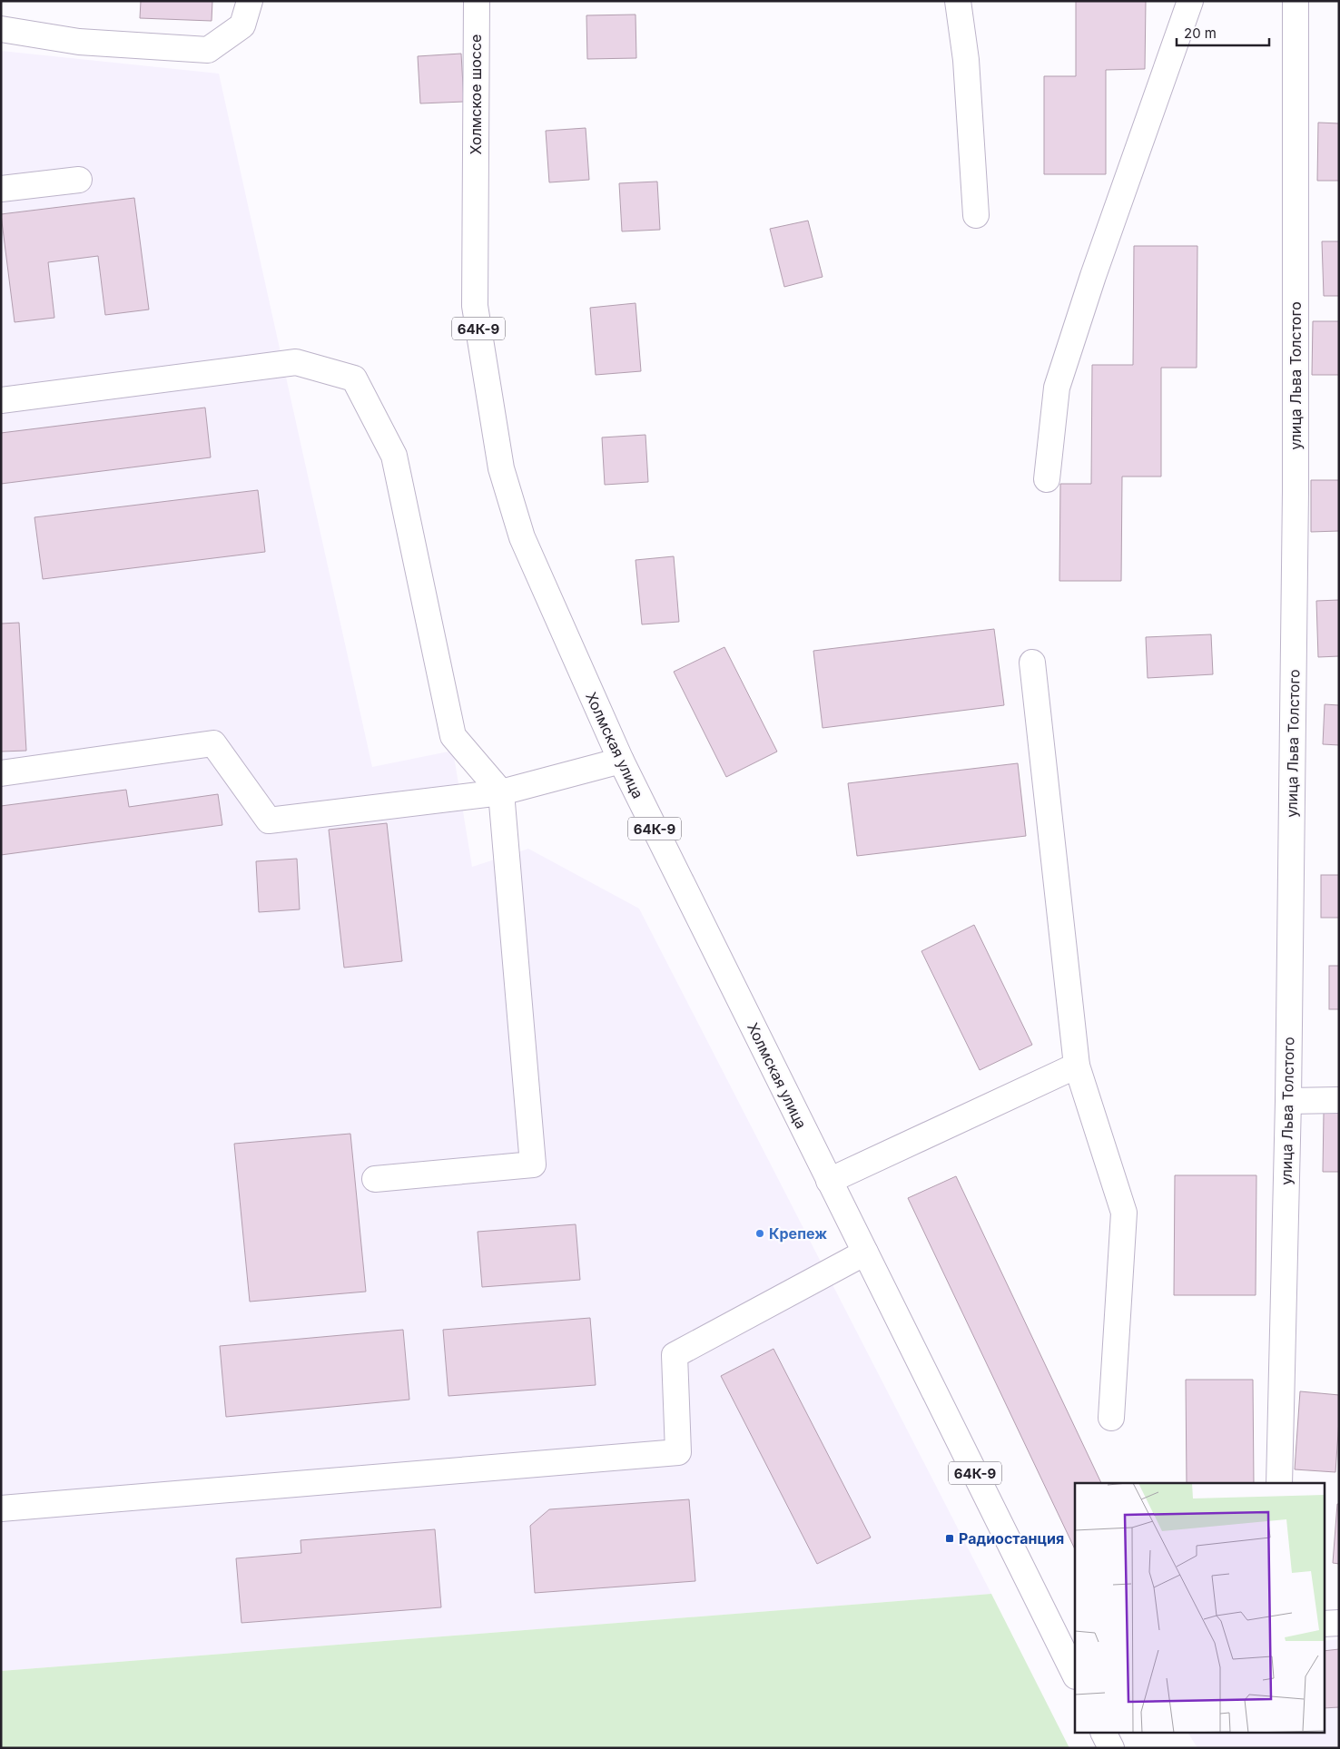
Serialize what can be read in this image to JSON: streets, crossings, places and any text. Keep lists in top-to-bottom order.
{
  "streets": {
    "main road": [
      "Холмское шоссе",
      "64К-9",
      "улица Льва Толстого",
      "Холмская улица"
    ]
  },
  "crossings": [
    ["Холмское шоссе", "Холмская улица"]
  ],
  "places": {
    "other": ["Крепеж"],
    "transit": ["Радиостанция"]
  },
  "scale_bar": "20 m"
}
